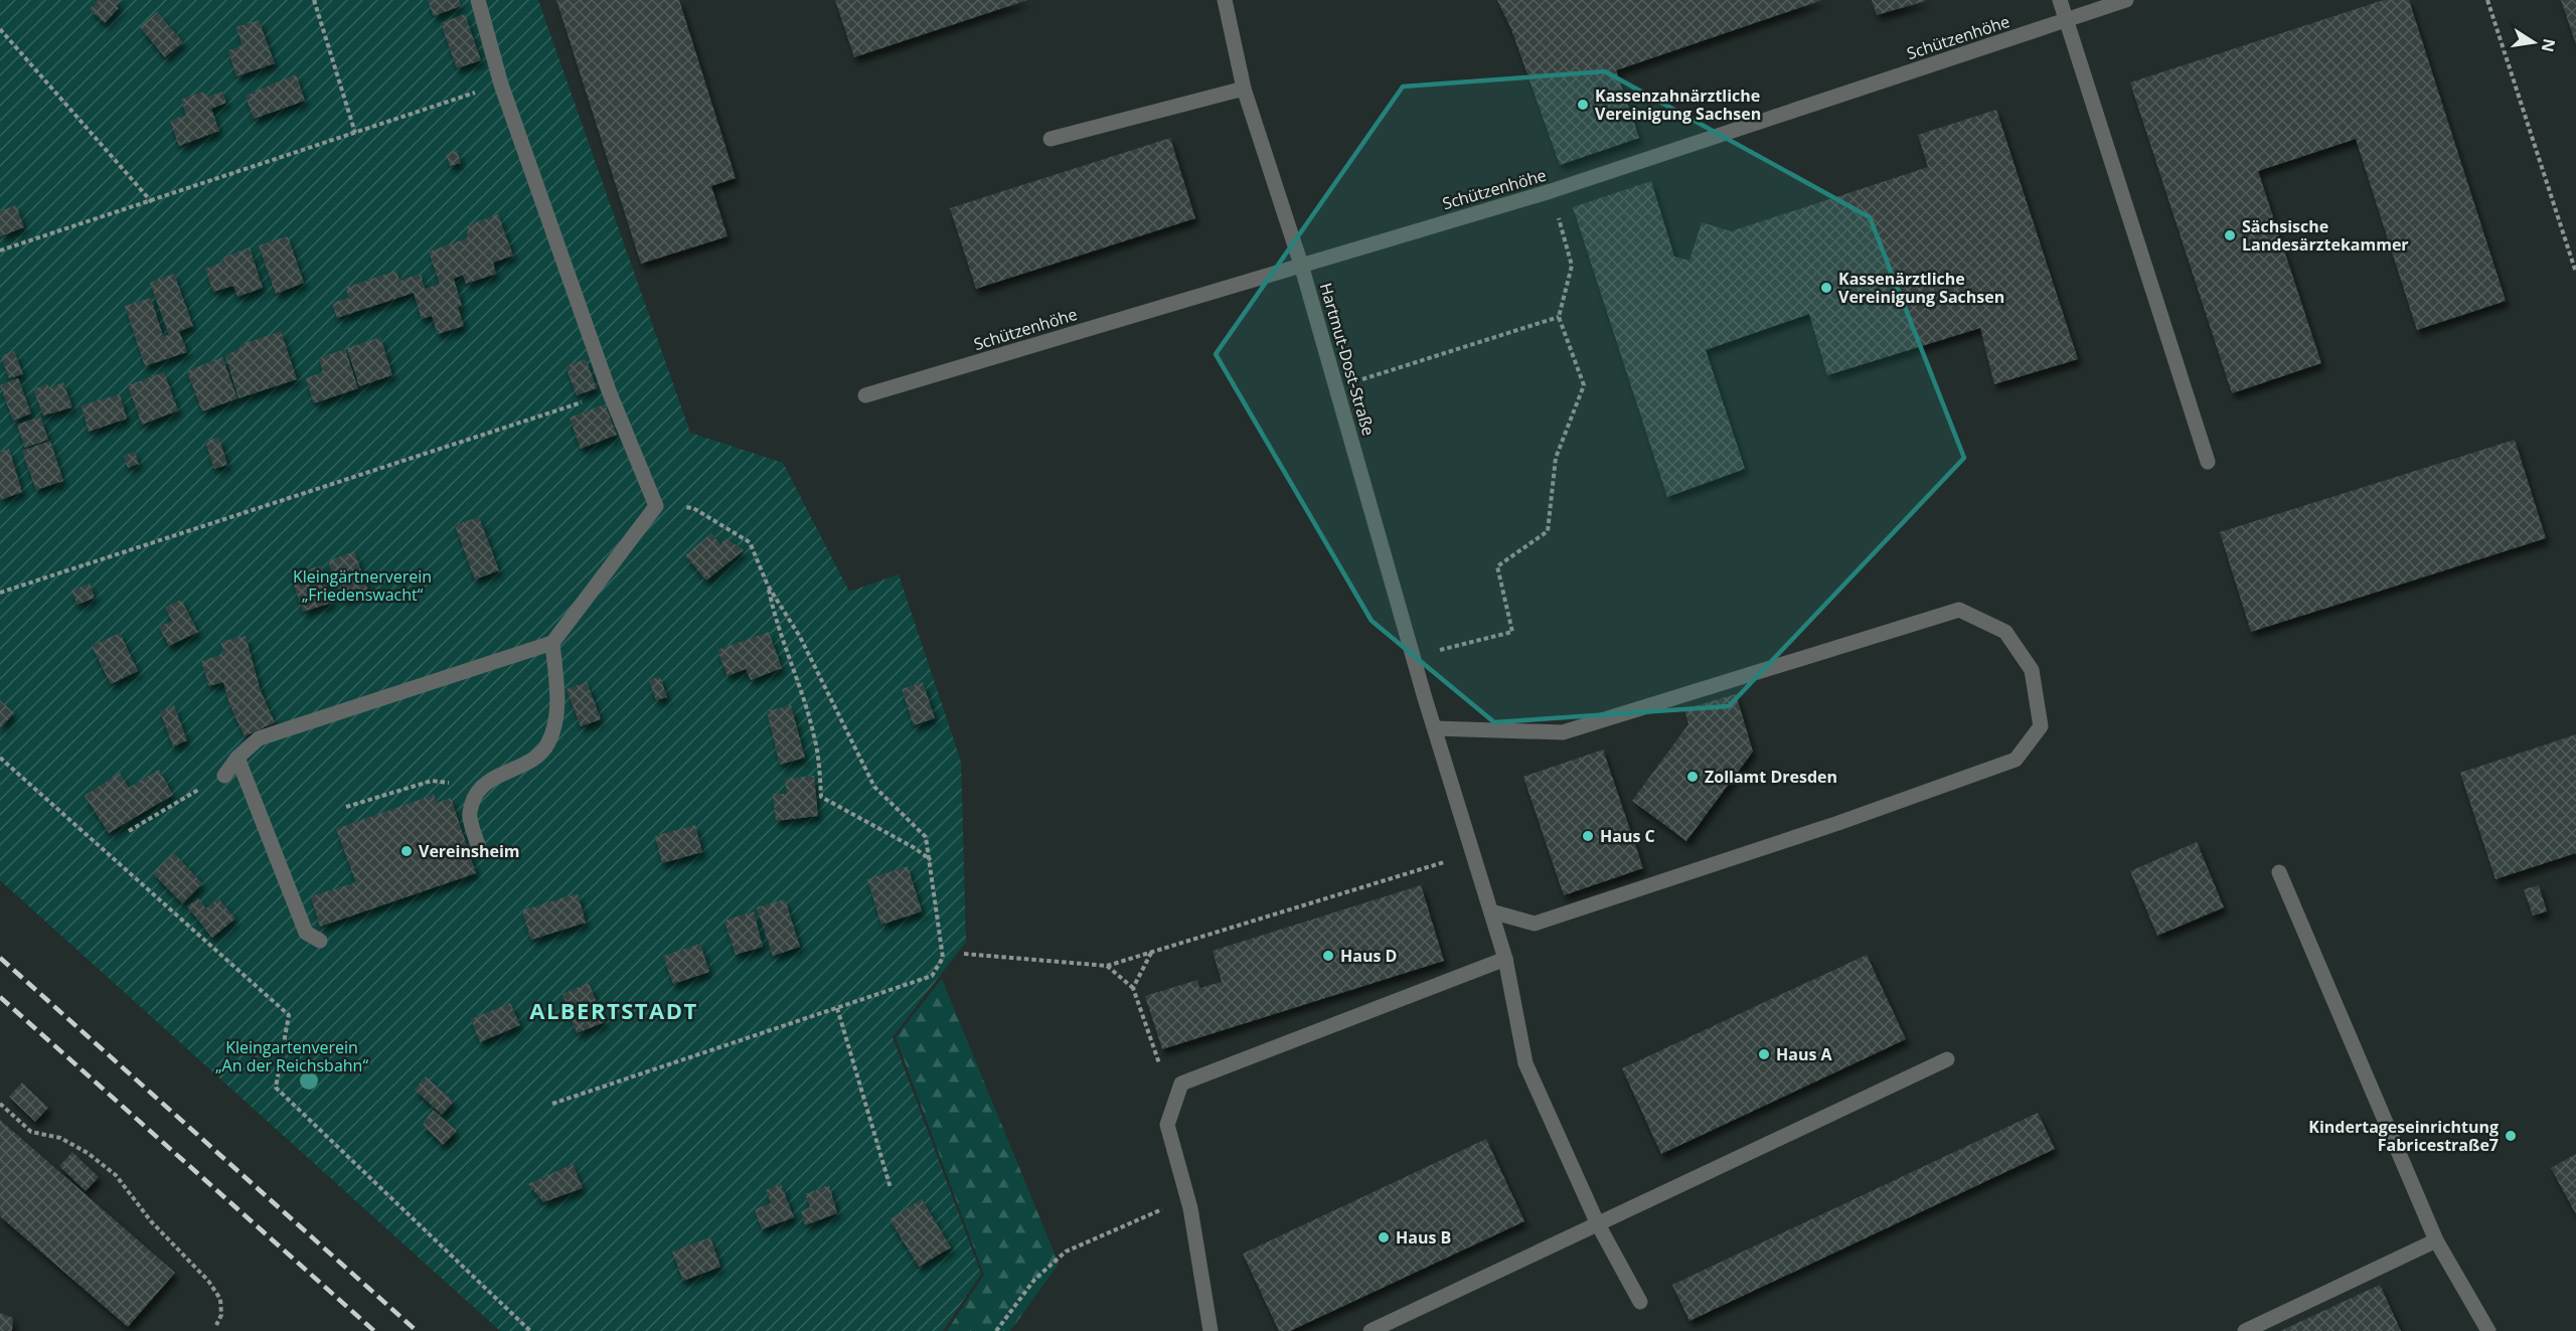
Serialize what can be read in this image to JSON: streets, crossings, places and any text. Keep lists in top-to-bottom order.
{
  "streets": {
    "street": ["Schützenhöhe", "Hartmut-Dost-Straße"]
  },
  "crossings": [
    ["Schützenhöhe", "Hartmut-Dost-Straße"]
  ],
  "districts": ["ALBERTSTADT"],
  "parks": ["Kleingärtnerverein „Friedenswacht“", "Kleingartenverein „An der Reichsbahn“"],
  "places": [
    "Kassenzahnärztliche Vereinigung Sachsen",
    "Sächsische Landesärztekammer",
    "Kassenärztliche Vereinigung Sachsen",
    "Zollamt Dresden",
    "Haus C",
    "Vereinsheim",
    "Haus D",
    "Haus A",
    "Kindertageseinrichtung Fabricestraße7",
    "Haus B"
  ],
  "north": "right"
}
